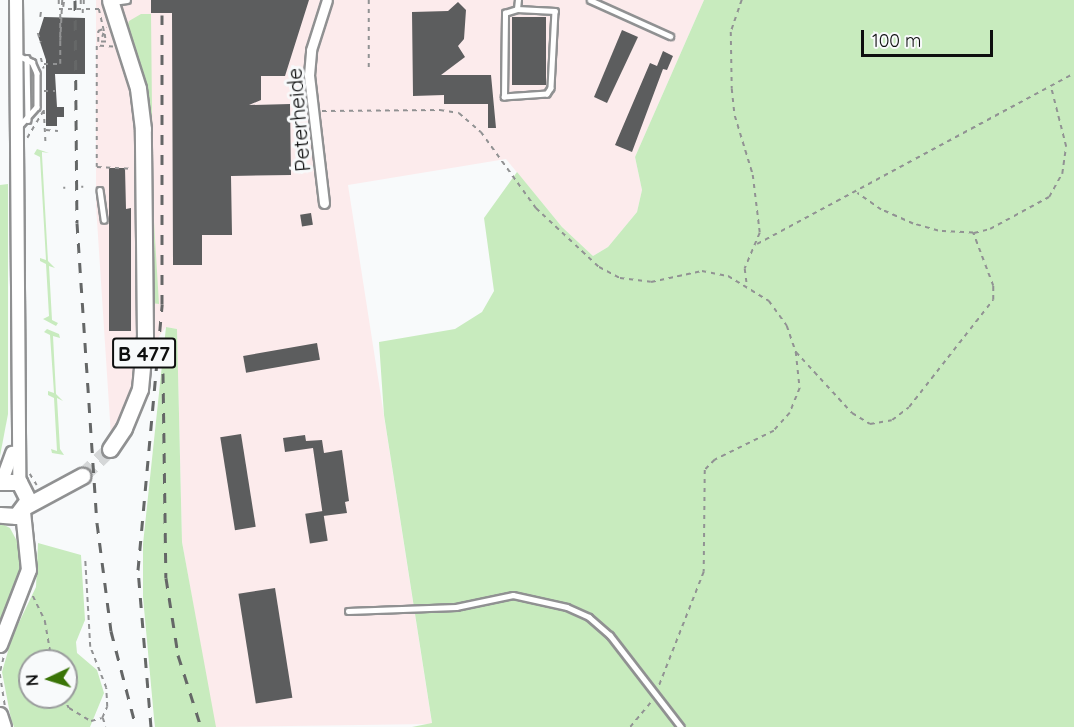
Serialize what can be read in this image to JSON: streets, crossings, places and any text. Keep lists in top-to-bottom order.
{
  "streets": {
    "main road": ["B 477"],
    "street": ["Peterheide"]
  },
  "scale_bar": "100 m",
  "north": "left"
}
